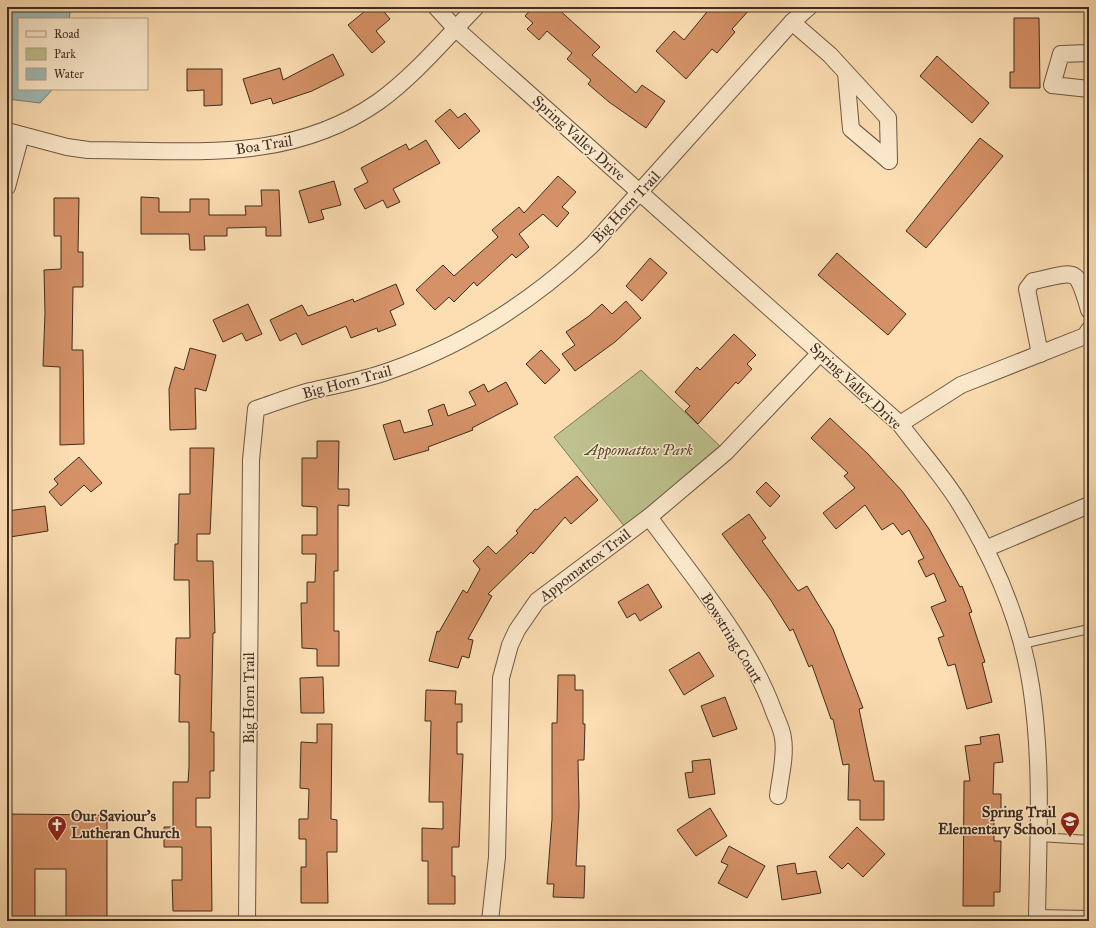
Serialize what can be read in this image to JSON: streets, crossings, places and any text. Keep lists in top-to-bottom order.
{
  "streets": {
    "street": [
      "Spring Valley Drive",
      "Boa Trail",
      "Big Horn Trail",
      "Appomattox Trail",
      "Bowstring Court"
    ]
  },
  "crossings": [
    ["Spring Valley Drive", "Boa Trail"],
    ["Spring Valley Drive", "Big Horn Trail"],
    ["Spring Valley Drive", "Appomattox Trail"],
    ["Appomattox Trail", "Bowstring Court"]
  ],
  "parks": ["Appomattox Park"],
  "places": {
    "school or university": ["Spring Trail Elementary School"],
    "church": ["Our Saviour's Lutheran Church"]
  },
  "legend": ["Road", "Park", "Water"]
}
